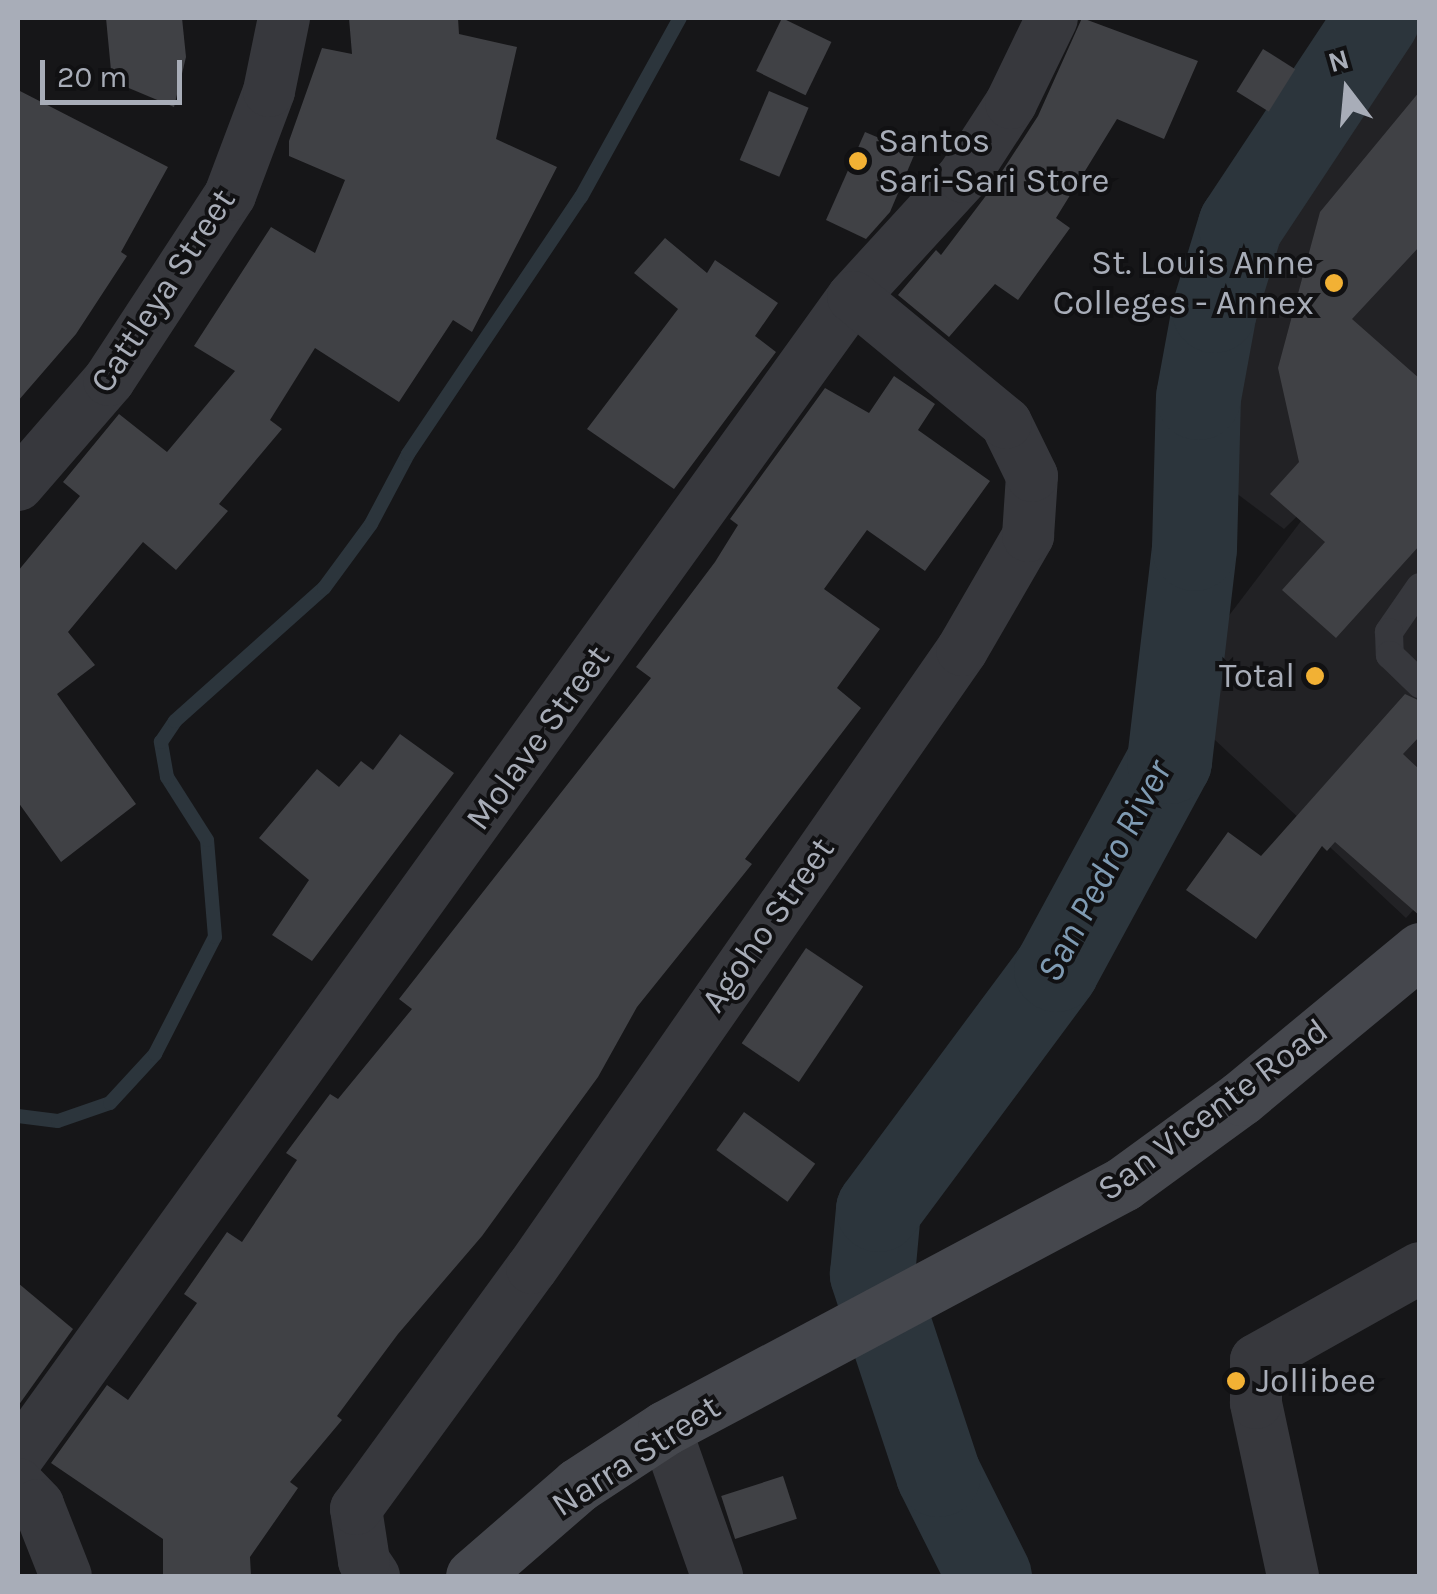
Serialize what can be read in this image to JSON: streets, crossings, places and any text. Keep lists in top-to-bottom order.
{
  "streets": {
    "main road": ["San Vicente Road", "Narra Street"],
    "street": ["Cattleya Street", "Molave Street", "Agoho Street"]
  },
  "crossings": [
    ["Molave Street", "Agoho Street"],
    ["San Vicente Road", "Narra Street"]
  ],
  "water": ["San Pedro River"],
  "places": [
    "Santos Sari-Sari Store",
    "St. Louis Anne Colleges - Annex",
    "Total",
    "Jollibee"
  ],
  "scale_bar": "20 m",
  "north": "top"
}
